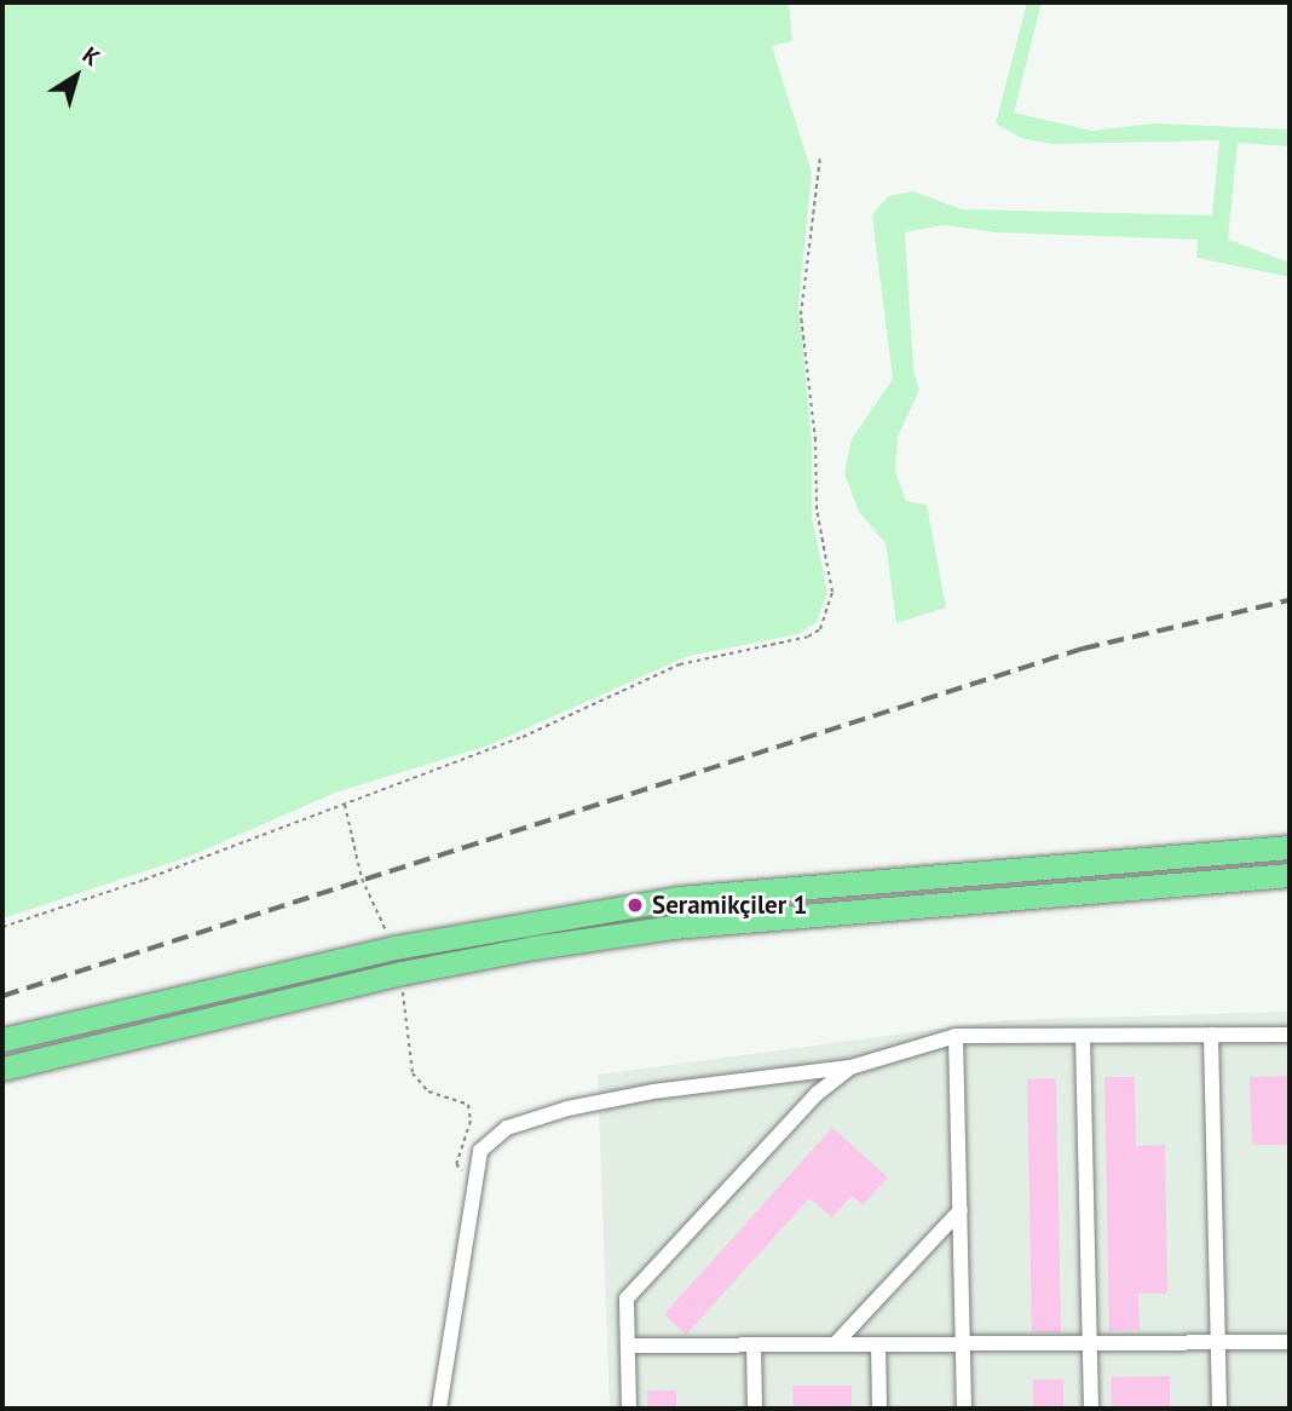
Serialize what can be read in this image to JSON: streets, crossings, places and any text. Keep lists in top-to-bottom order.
{
  "places": ["Seramikçiler 1"],
  "north": "top right"
}
